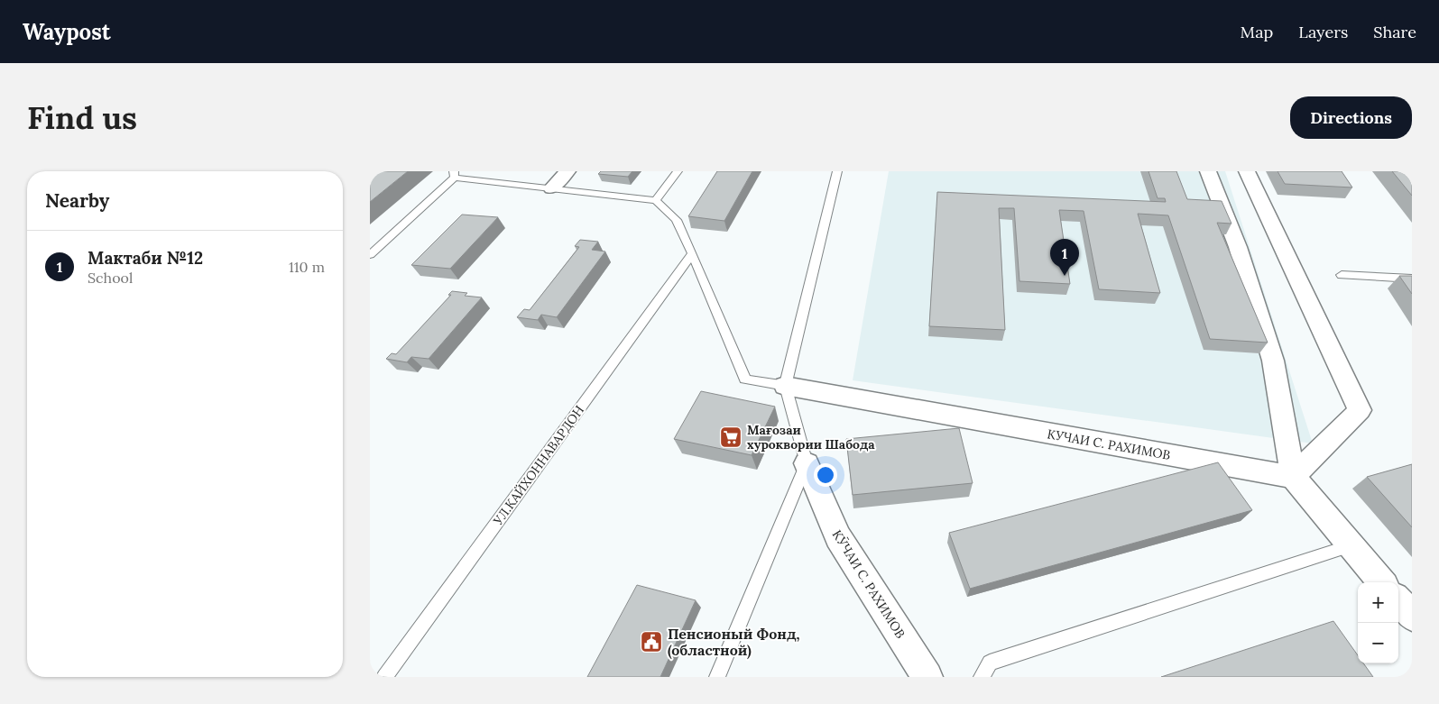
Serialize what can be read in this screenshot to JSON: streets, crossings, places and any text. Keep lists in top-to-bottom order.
{
  "streets": {
    "street": ["КУЧАИ С. РАХИМОВ", "КӮЧАИ С. РАХИМОВ"],
    "lane": ["УЛ.КАЙХОННАВАРДОН"]
  },
  "places": {
    "supermarket": ["Мағозаи хуроквории Шабода"],
    "public building": ["Пенсионый Фонд, (областной)"]
  },
  "page": {
    "header": "Waypost",
    "nav": ["Map", "Layers", "Share"],
    "buttons": "Directions",
    "title": "Find us",
    "heading": "Nearby",
    "list": [
      {
        "mark": "1",
        "name": "Мактаби №12",
        "note": "School",
        "value": "110 m"
      }
    ],
    "pins": "1",
    "map_buttons": ["+", "−"]
  }
}
